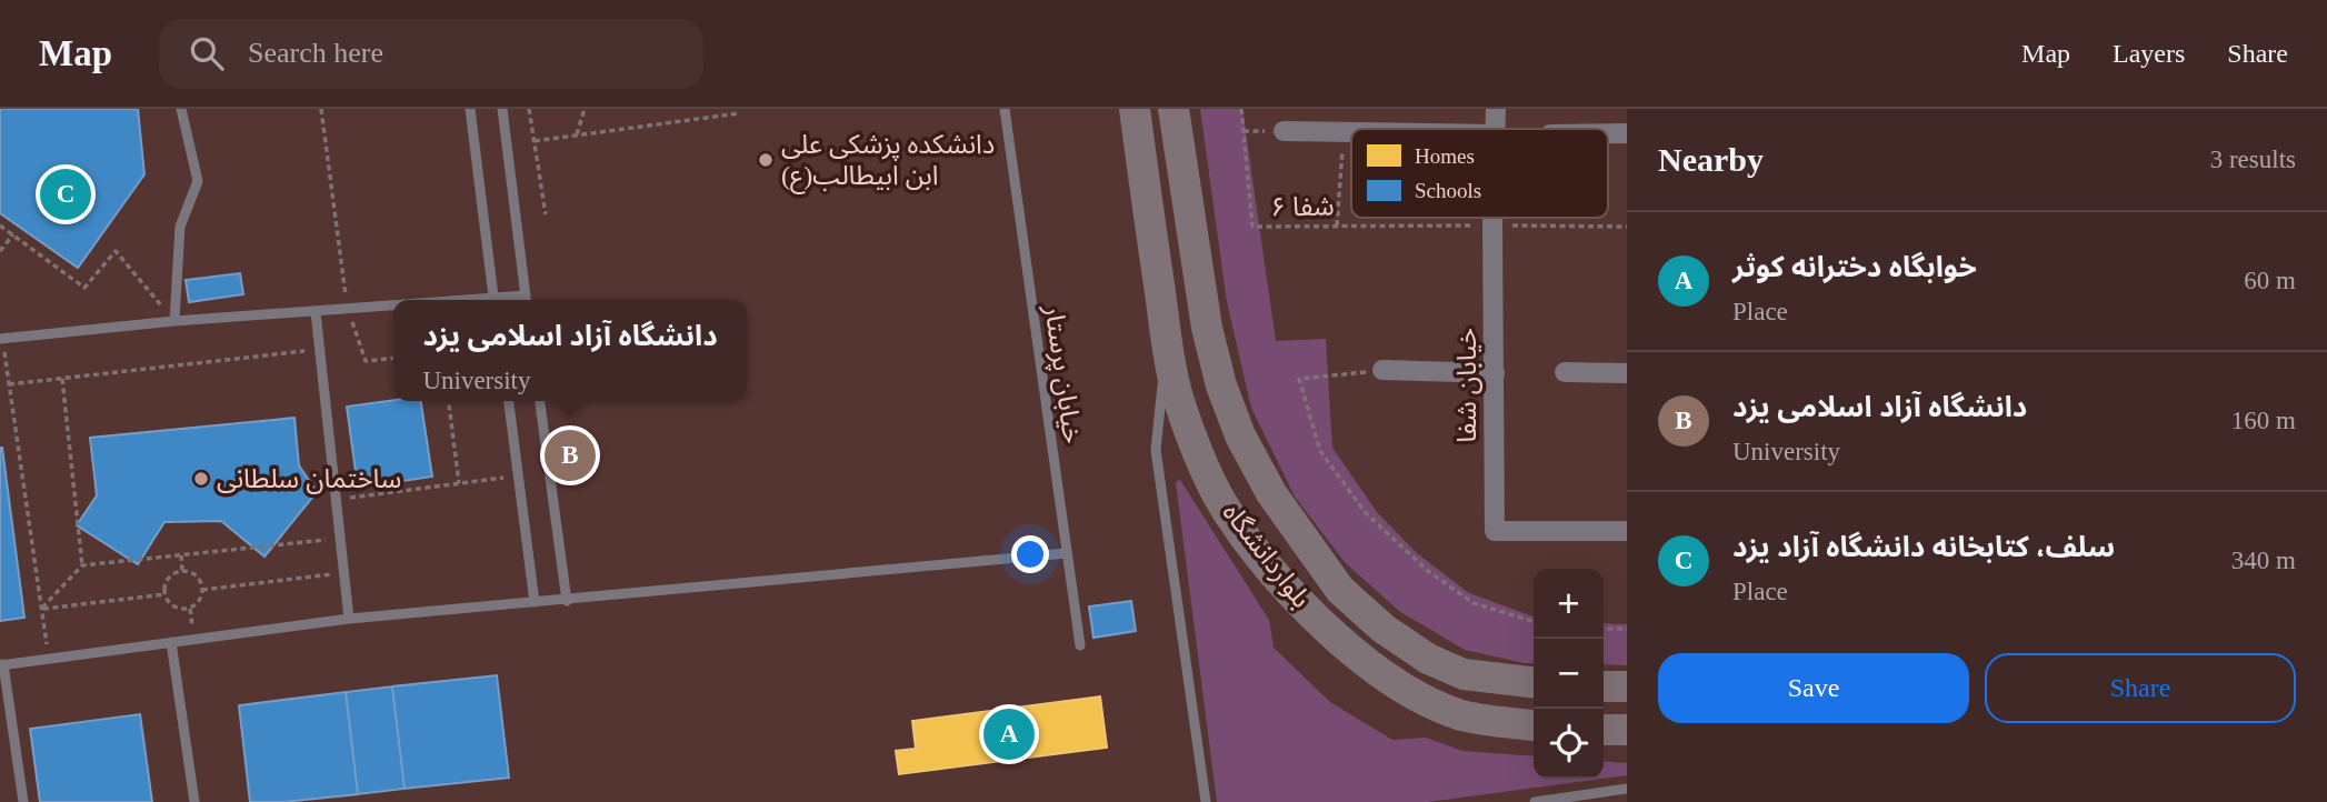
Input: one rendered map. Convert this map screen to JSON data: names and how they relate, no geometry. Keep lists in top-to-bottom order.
{
  "streets": {
    "main road": ["بلواردانشگاه"],
    "street": ["خیابان شفا"],
    "lane": ["خیابان پرستار"],
    "path": ["شفا ۶"]
  },
  "crossings": [
    ["شفا ۶", "خیابان شفا"]
  ],
  "places": ["دانشکده پزشکی علی ابن ابیطالب(ع)", "ساختمان سلطانی"],
  "legend": ["Homes", "Schools"],
  "page": {
    "header": "Map",
    "search": "Search here",
    "nav": ["Map", "Layers", "Share"],
    "heading": ["Nearby", "3 results"],
    "pins": ["C", "B", "A"],
    "list": [
      {
        "mark": "A",
        "name": "خوابگاه دخترانه کوثر",
        "note": "Place",
        "value": "60 m"
      },
      {
        "mark": "B",
        "name": "دانشگاه آزاد اسلامی یزد",
        "note": "University",
        "value": "160 m"
      },
      {
        "mark": "C",
        "name": "سلف، کتابخانه دانشگاه آزاد یزد",
        "note": "Place",
        "value": "340 m"
      }
    ],
    "popup": ["دانشگاه آزاد اسلامی یزد", "University"],
    "map_buttons": ["+", "−"],
    "buttons": ["Save", "Share"]
  }
}
